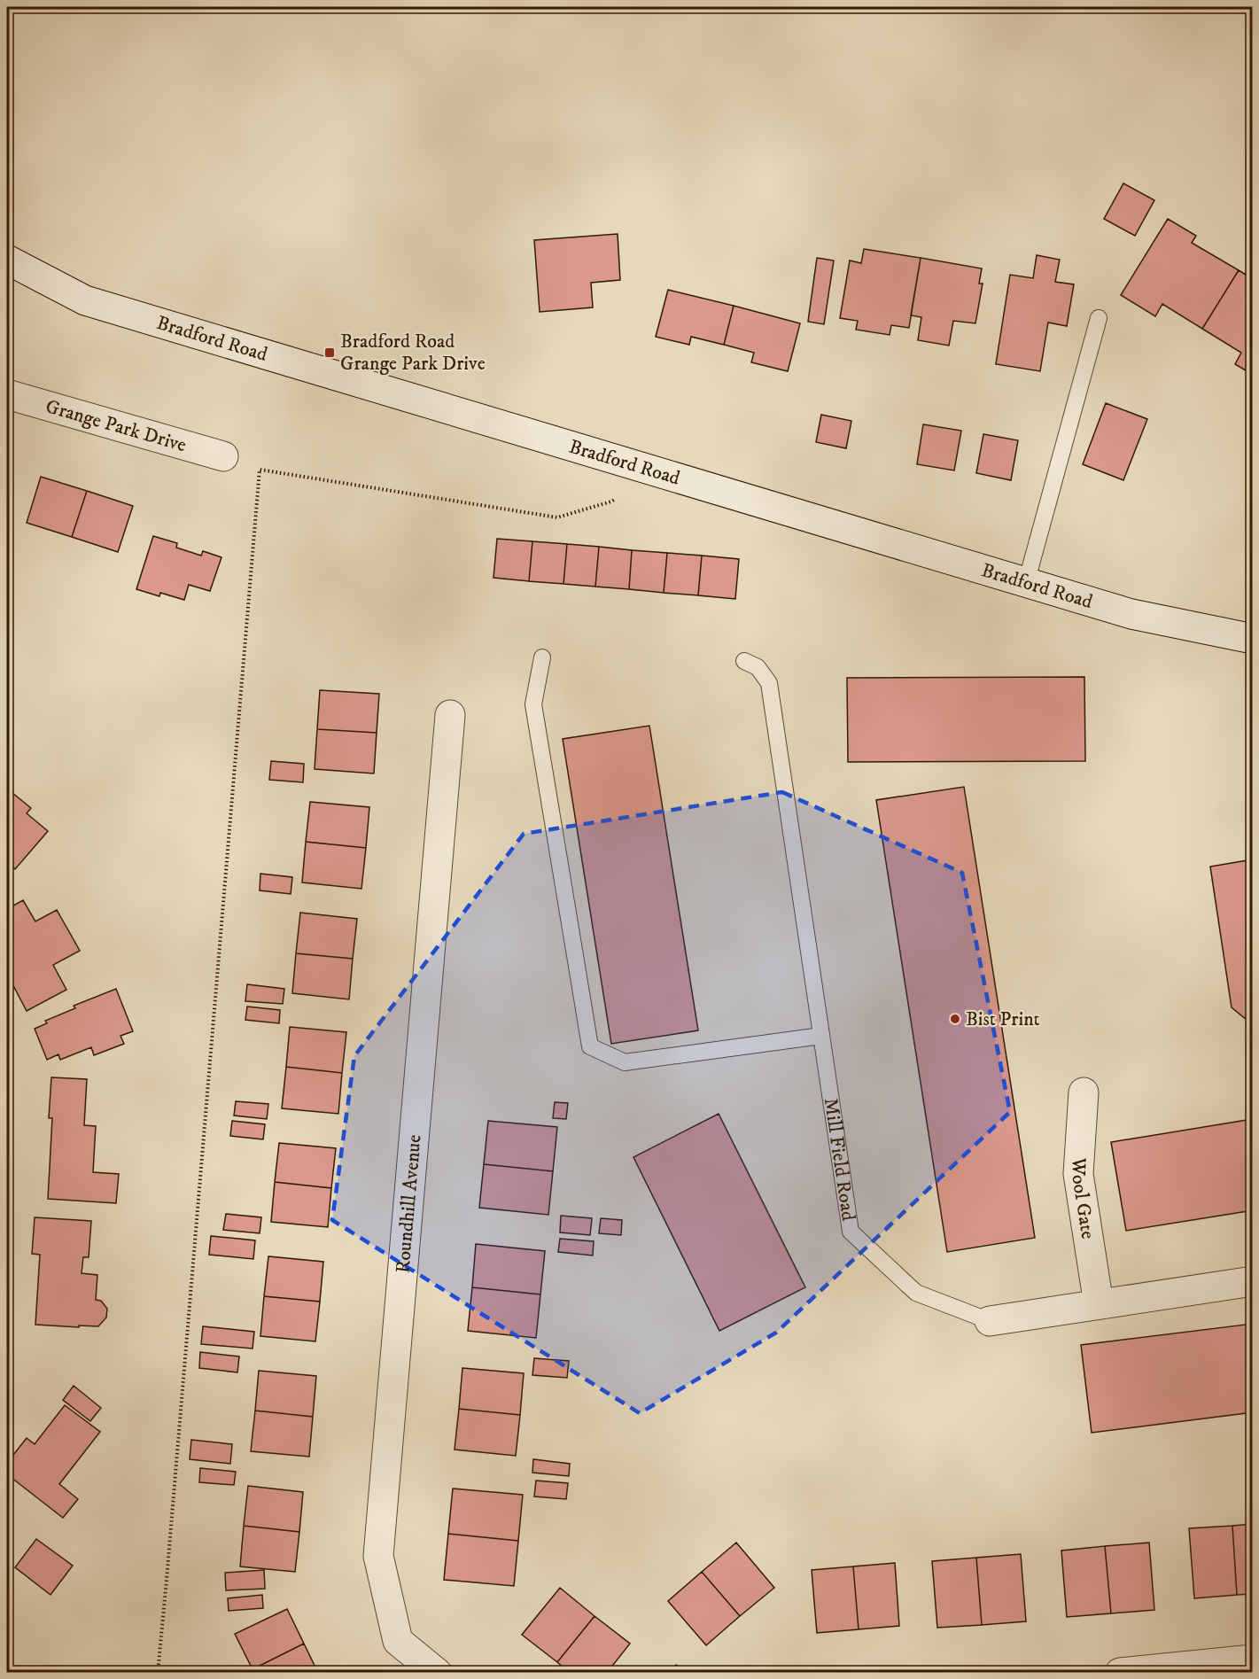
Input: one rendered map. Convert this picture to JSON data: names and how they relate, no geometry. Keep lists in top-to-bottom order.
{
  "streets": {
    "street": [
      "Bradford Road",
      "Grange Park Drive",
      "Mill Field Road",
      "Wool Gate",
      "Roundhill Avenue"
    ]
  },
  "crossings": [
    ["Mill Field Road", "Wool Gate"]
  ],
  "places": {
    "transit": ["Bradford Road Grange Park Drive"],
    "other": ["Bist Print"]
  }
}
